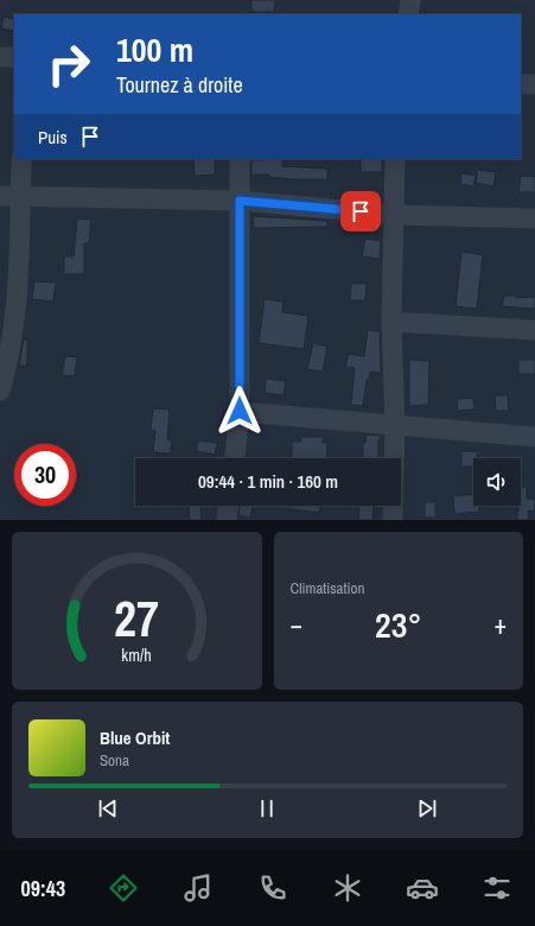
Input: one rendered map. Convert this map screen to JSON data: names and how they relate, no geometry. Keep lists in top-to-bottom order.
{
  "page": {
    "turn": ["100 m", "Tournez à droite"],
    "then": "Puis",
    "limit": "30",
    "trip": "09:44 · 1 min · 160 m",
    "tile": "Climatisation",
    "heat": ["−", "23°", "+"],
    "song": ["Blue Orbit", "Sona"],
    "tabs": "09:43",
    "gauge": ["27", "km/h"]
  }
}
